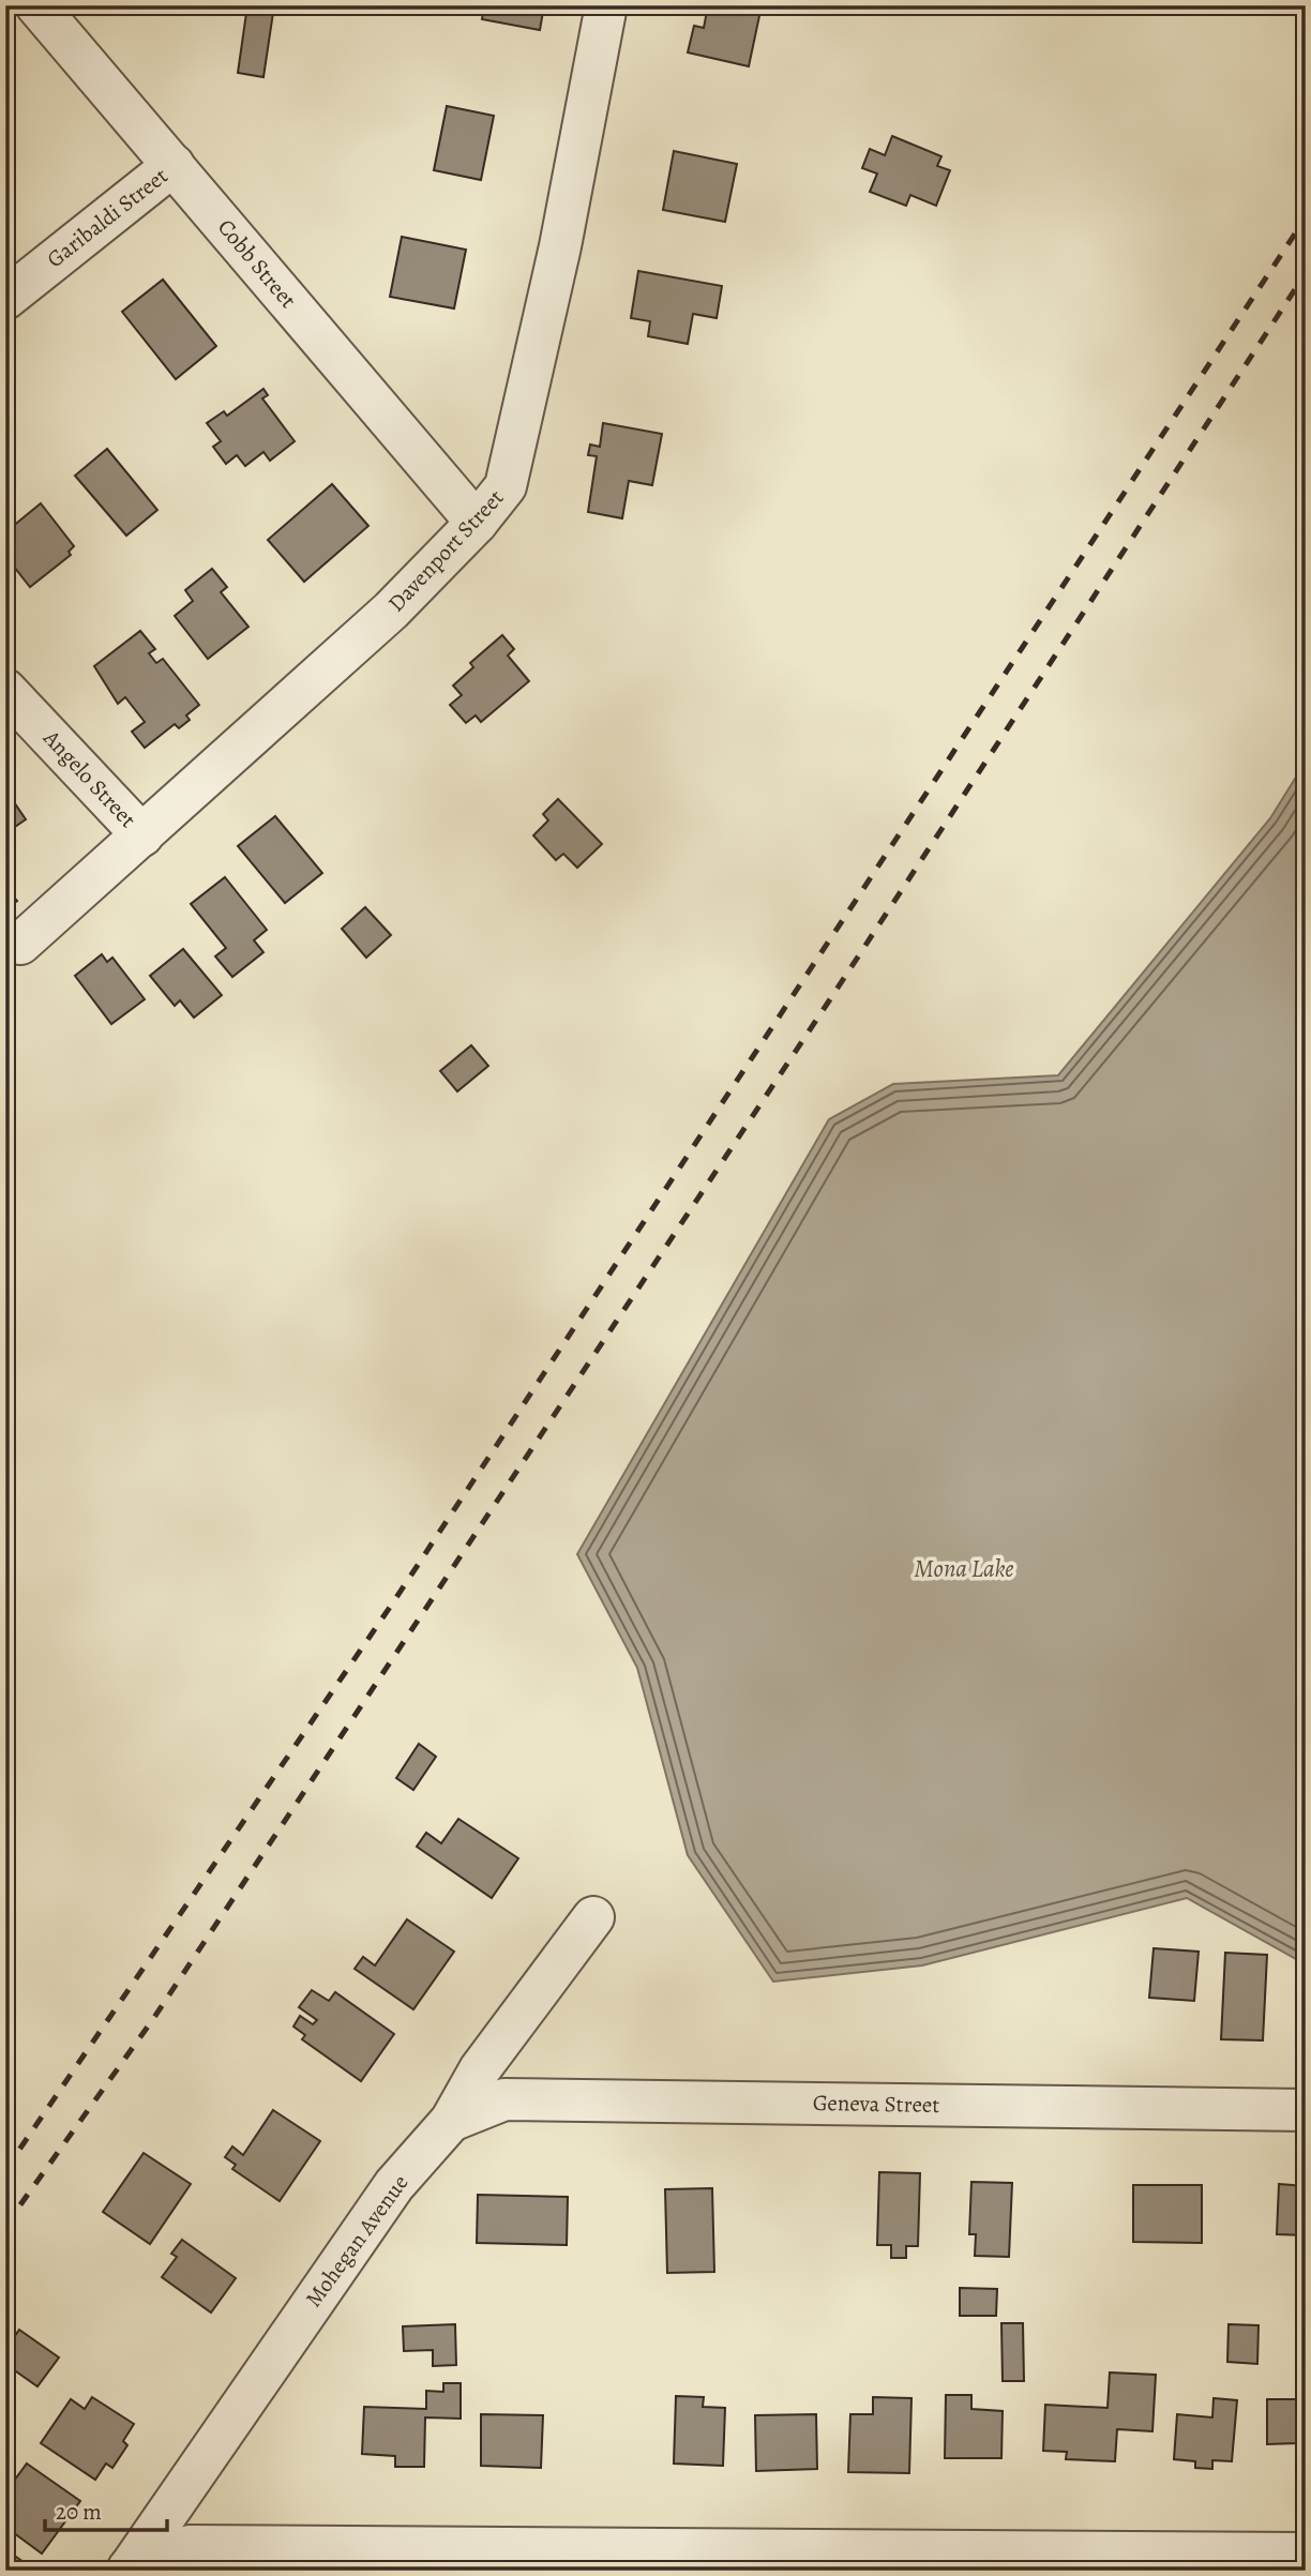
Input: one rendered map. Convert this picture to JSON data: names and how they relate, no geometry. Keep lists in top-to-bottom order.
{
  "streets": {
    "street": [
      "Garibaldi Street",
      "Cobb Street",
      "Davenport Street",
      "Angelo Street",
      "Geneva Street",
      "Mohegan Avenue"
    ]
  },
  "crossings": [
    ["Garibaldi Street", "Cobb Street"],
    ["Cobb Street", "Davenport Street"],
    ["Davenport Street", "Angelo Street"],
    ["Geneva Street", "Mohegan Avenue"]
  ],
  "water": ["Mona Lake"],
  "scale_bar": "20 m"
}
